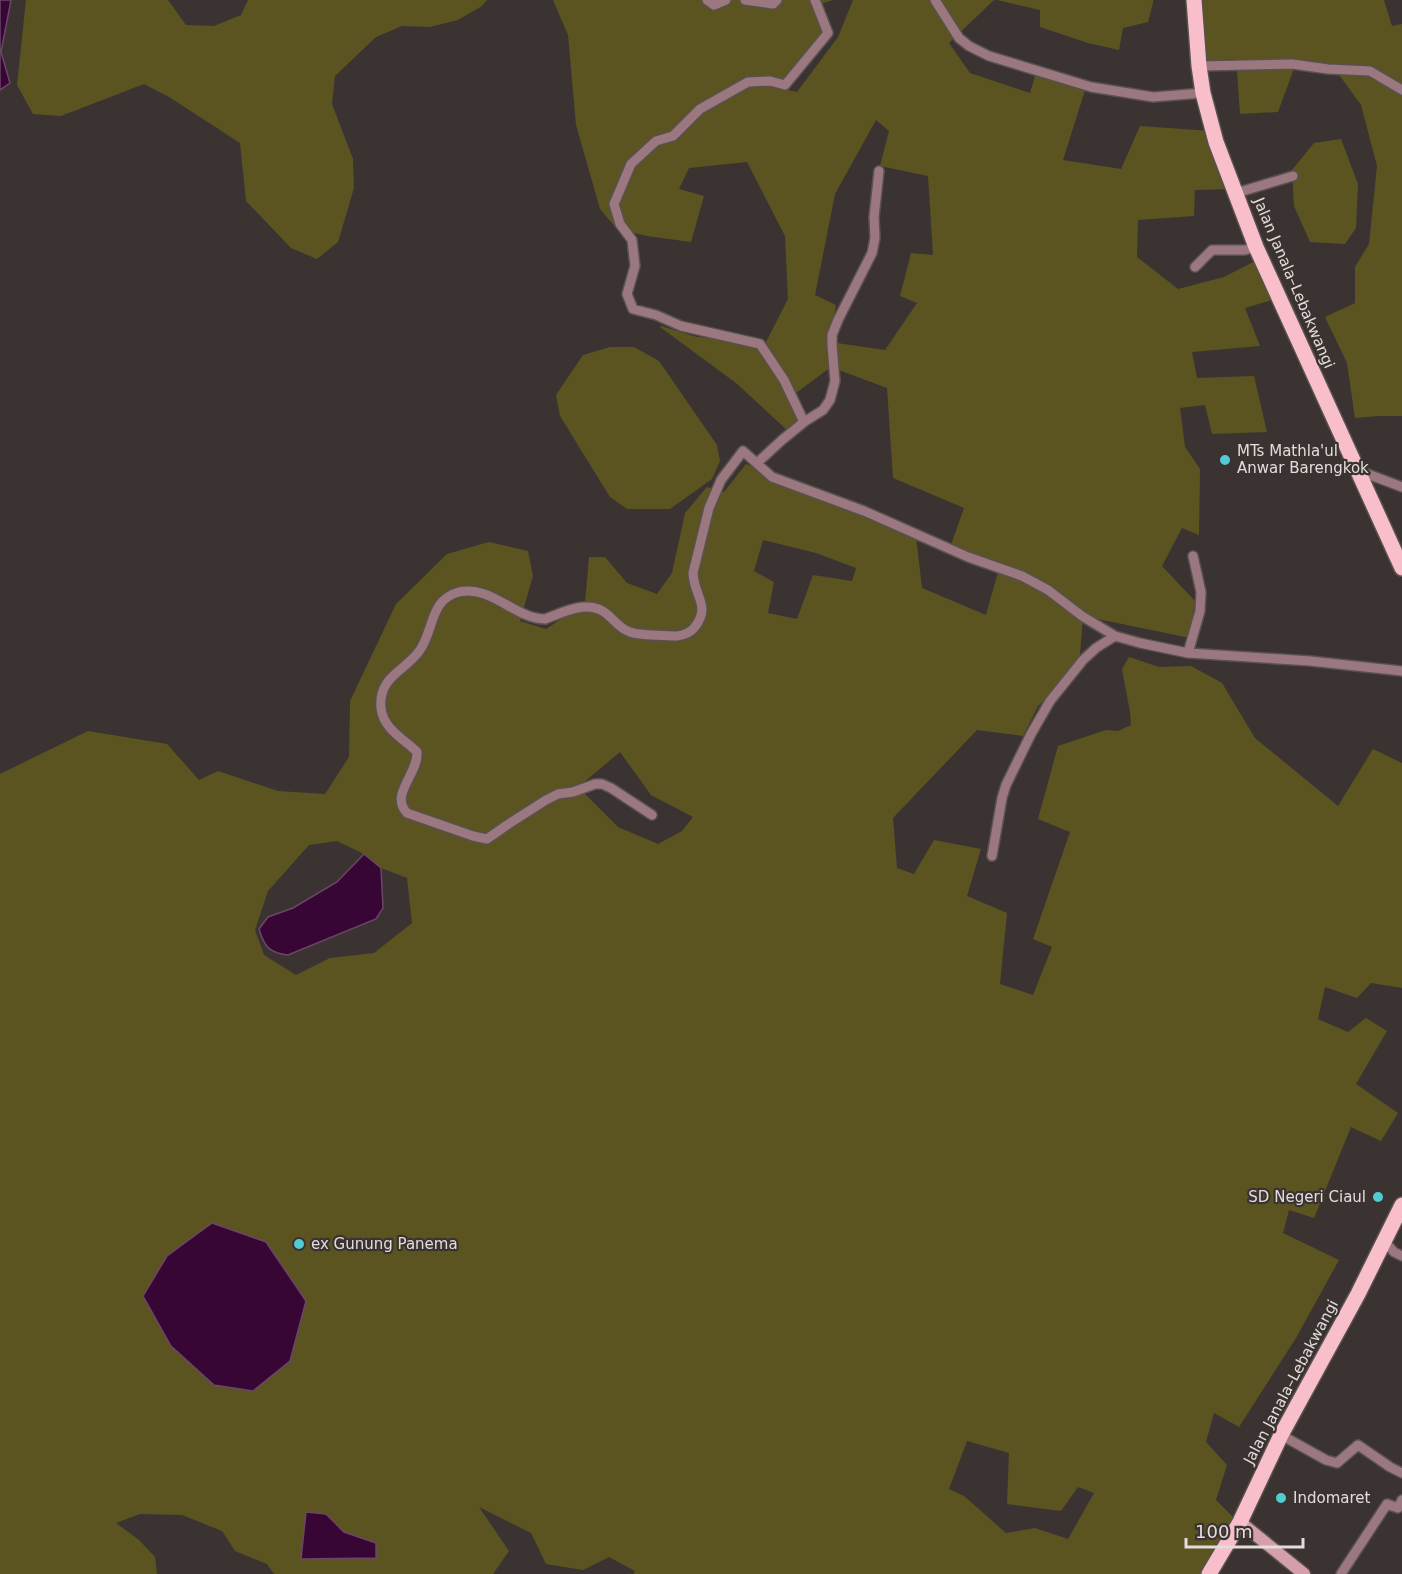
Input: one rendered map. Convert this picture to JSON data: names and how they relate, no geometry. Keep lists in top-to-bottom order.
{
  "streets": {
    "main road": ["Jalan Janala–Lebakwangi"]
  },
  "places": [
    "MTs Mathla'ul Anwar Barengkok",
    "SD Negeri Ciaul",
    "ex Gunung Panema",
    "Indomaret"
  ],
  "scale_bar": "100 m"
}
